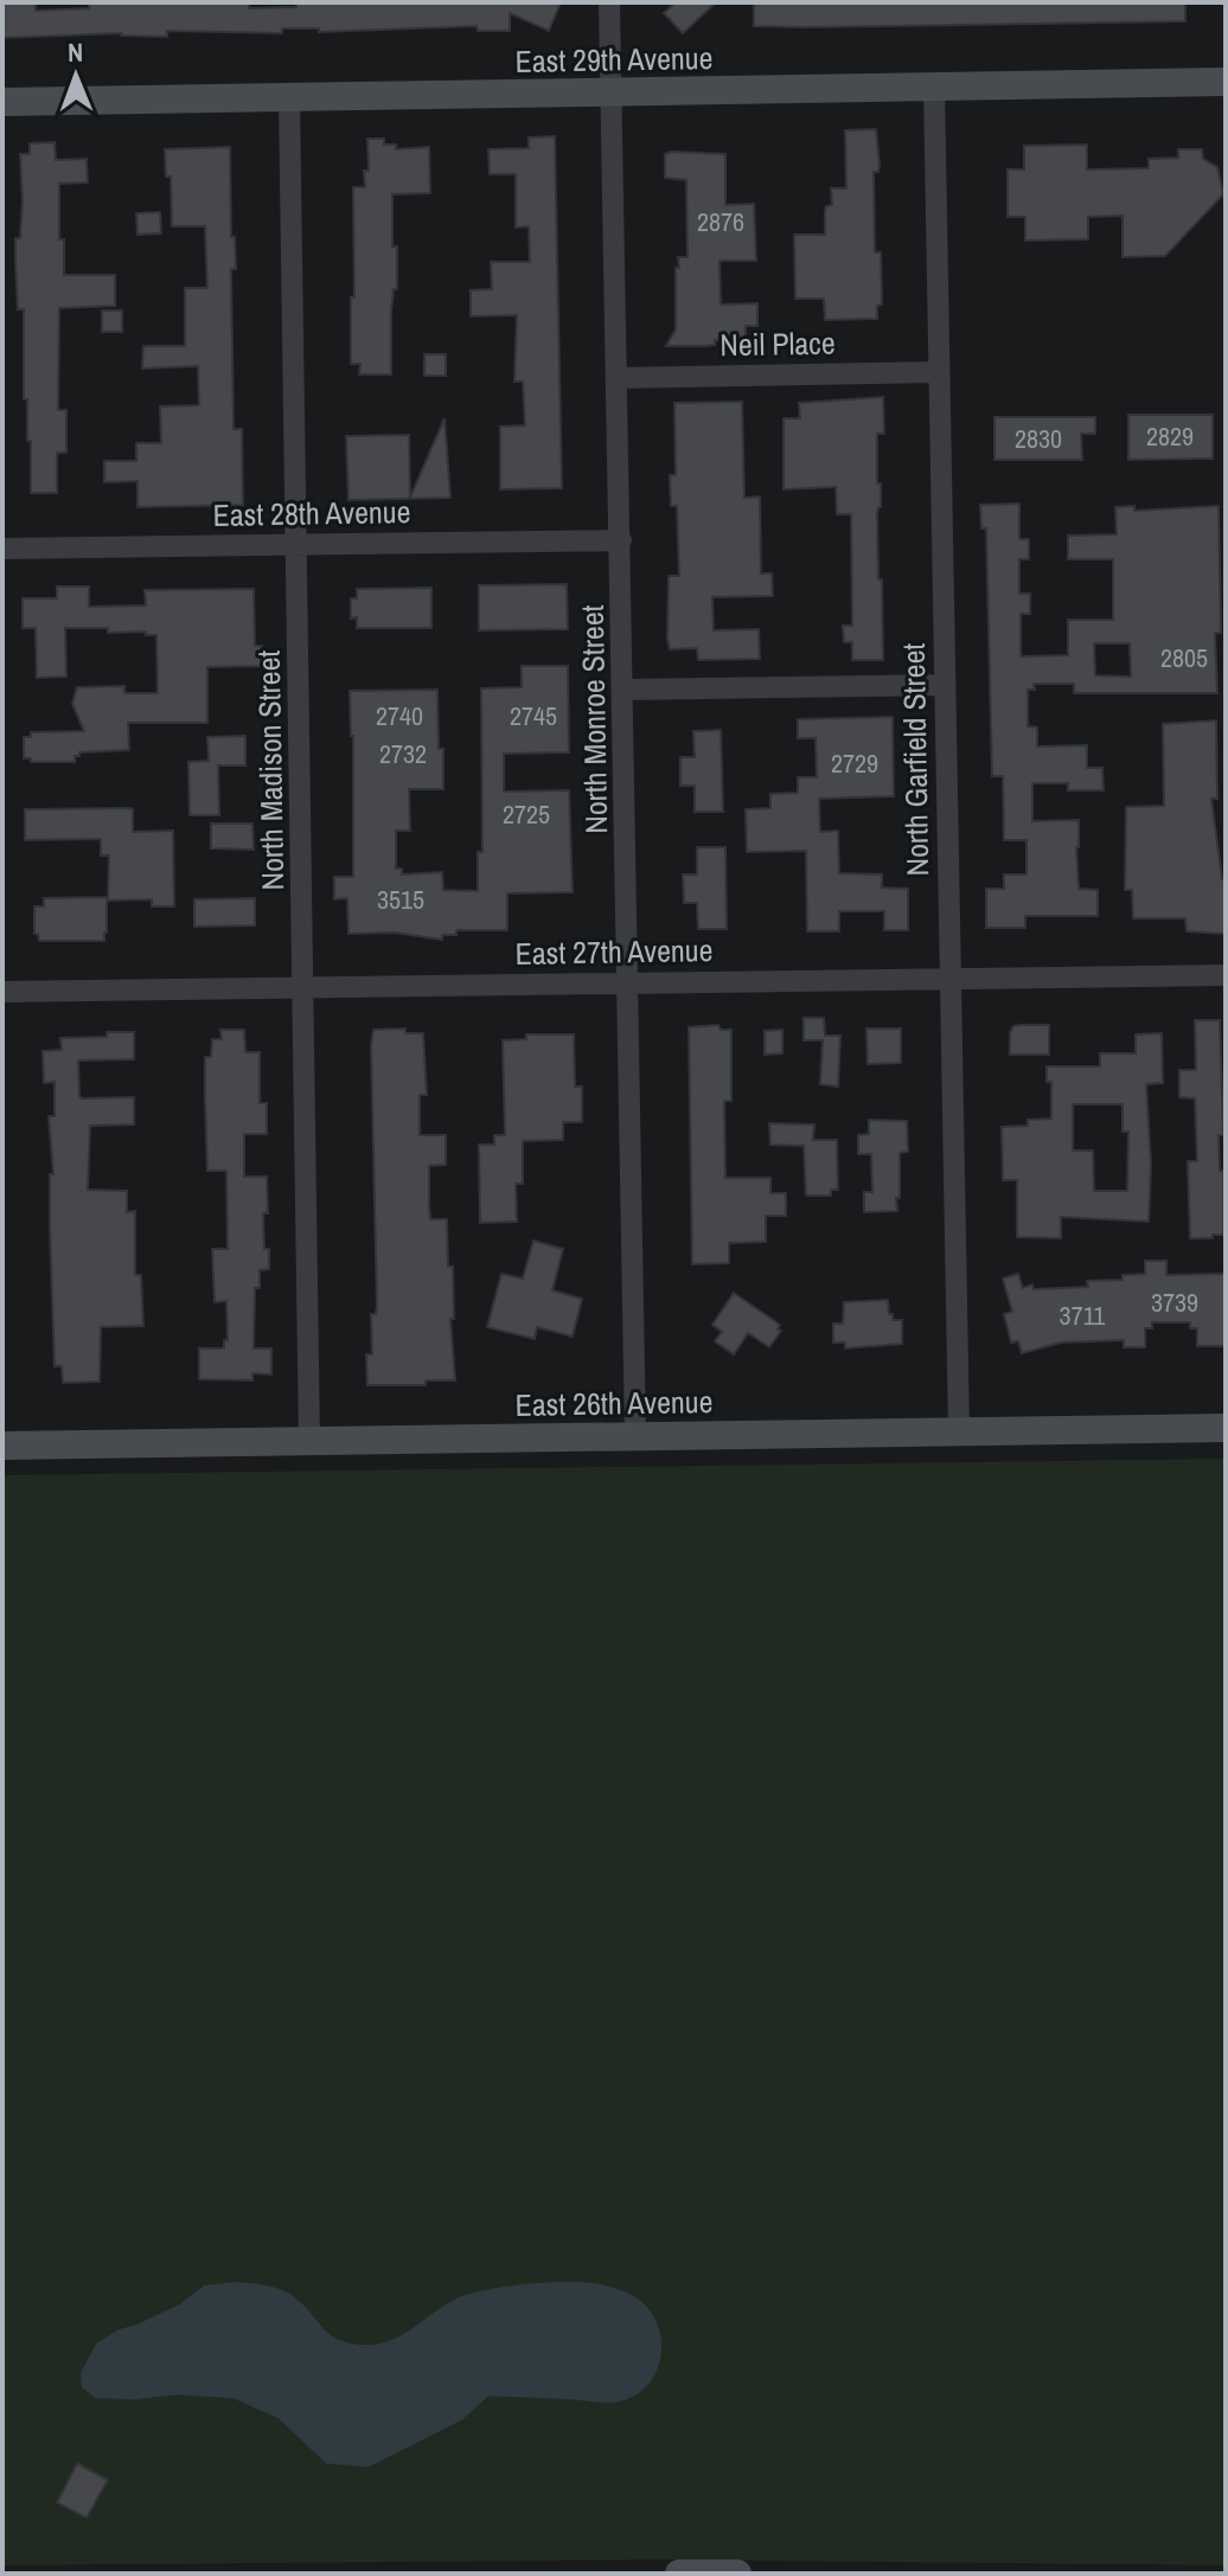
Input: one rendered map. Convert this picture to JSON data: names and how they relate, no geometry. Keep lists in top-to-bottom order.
{
  "streets": {
    "street": [
      "East 29th Avenue",
      "Neil Place",
      "East 28th Avenue",
      "North Monroe Street",
      "North Garfield Street",
      "North Madison Street",
      "East 27th Avenue",
      "East 26th Avenue"
    ]
  },
  "crossings": [
    ["East 29th Avenue", "North Monroe Street"],
    ["East 29th Avenue", "North Garfield Street"],
    ["East 29th Avenue", "North Madison Street"],
    ["Neil Place", "North Monroe Street"],
    ["Neil Place", "North Garfield Street"],
    ["East 28th Avenue", "North Monroe Street"],
    ["East 28th Avenue", "North Madison Street"],
    ["North Monroe Street", "East 27th Avenue"],
    ["North Monroe Street", "East 26th Avenue"],
    ["North Garfield Street", "East 27th Avenue"],
    ["North Garfield Street", "East 26th Avenue"],
    ["North Madison Street", "East 27th Avenue"],
    ["North Madison Street", "East 26th Avenue"]
  ],
  "house_numbers": [
    "2876",
    "2829",
    "2830",
    "2805",
    "2740",
    "2745",
    "2732",
    "2729",
    "2725",
    "3515",
    "3739",
    "3711"
  ],
  "north": "top"
}
